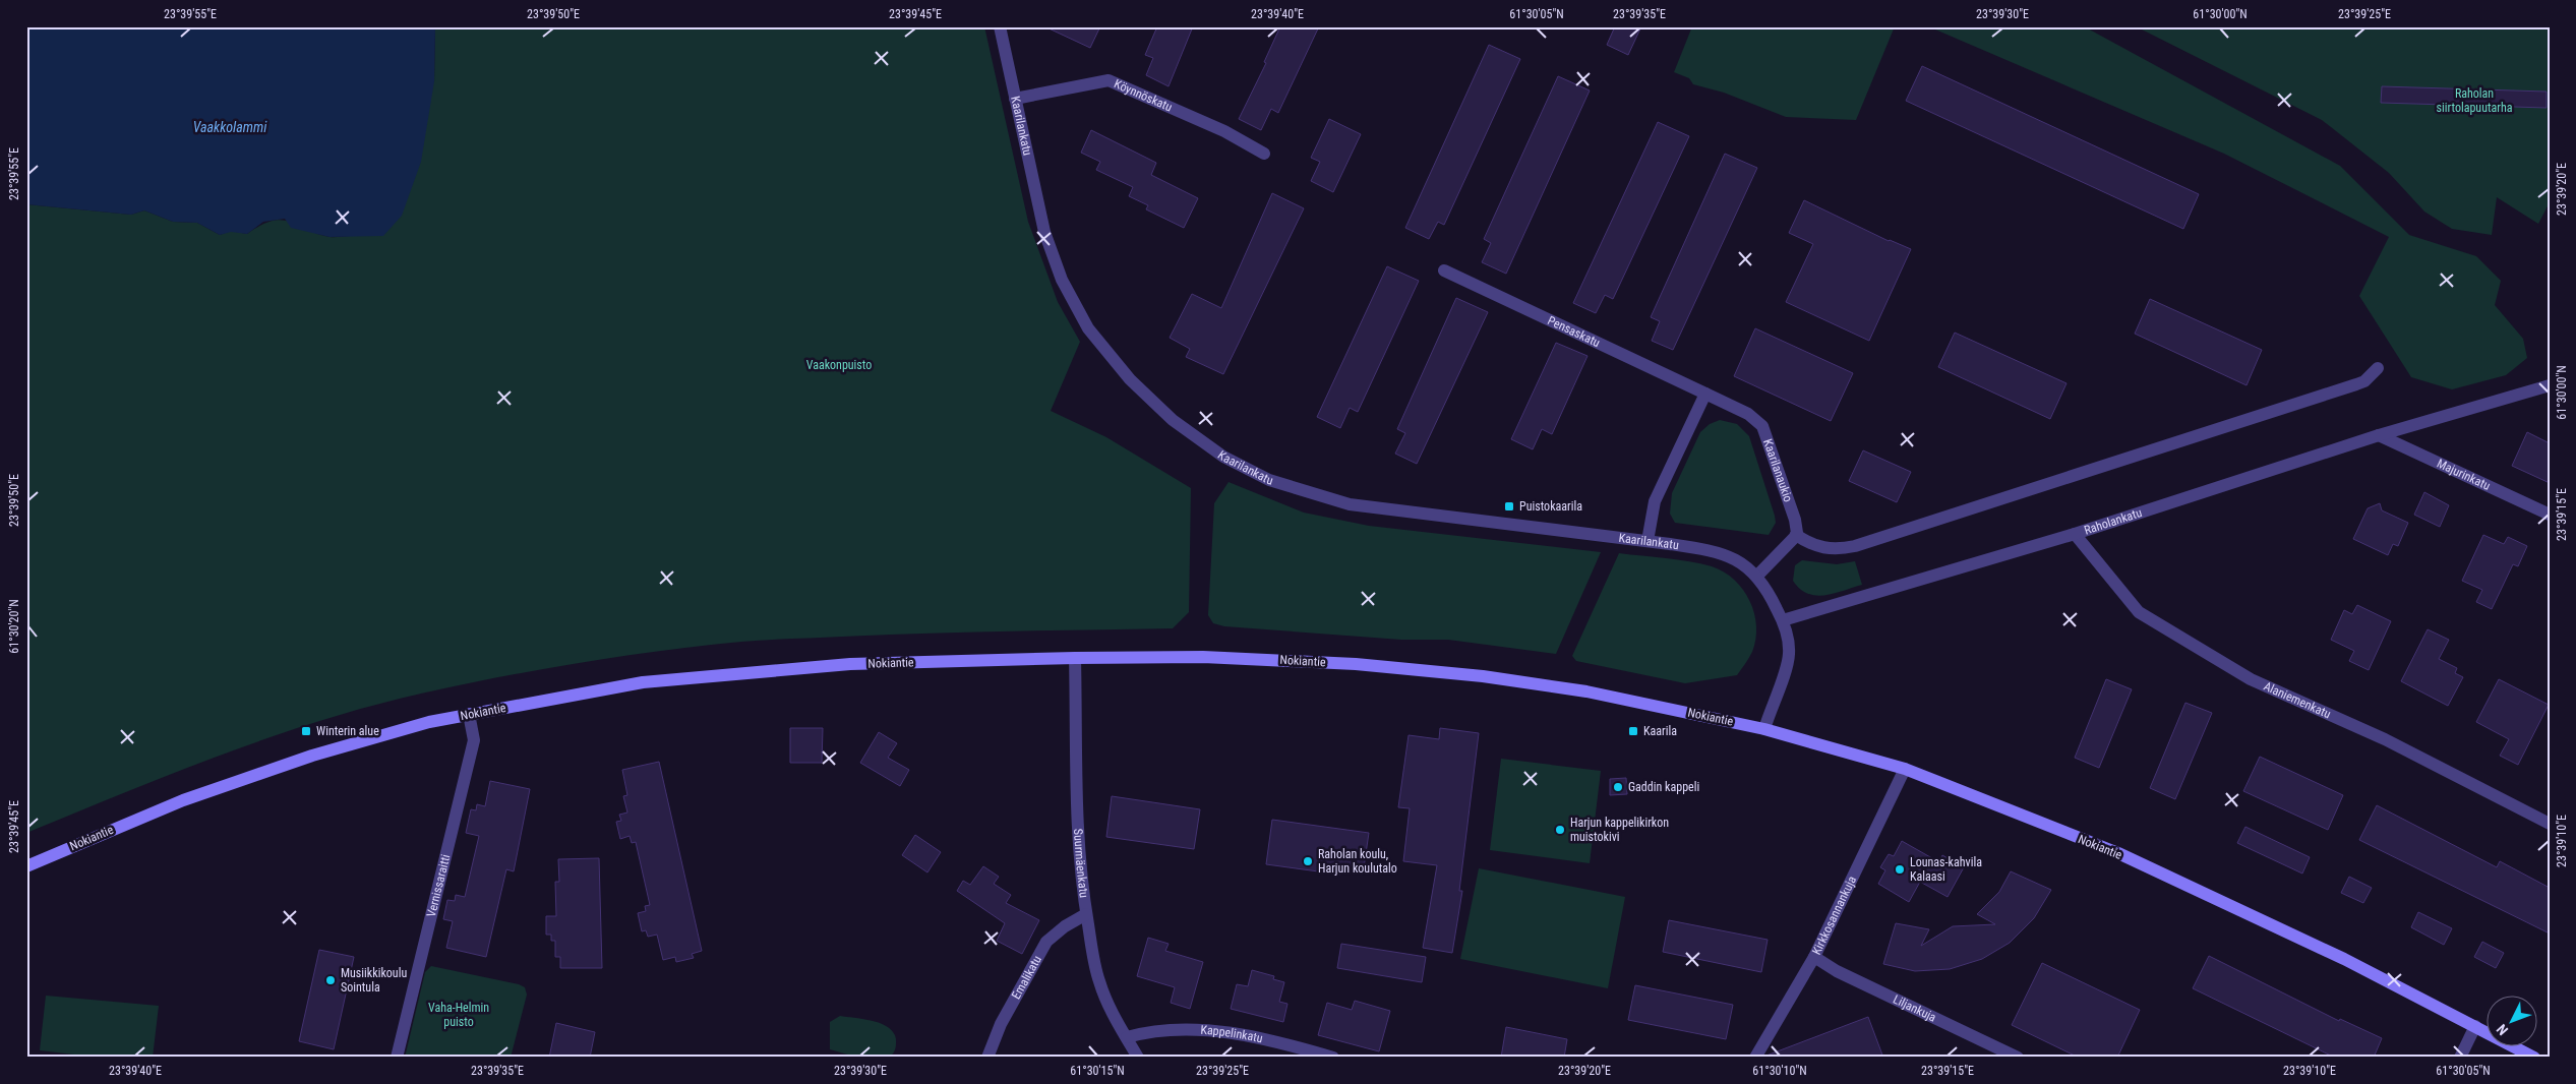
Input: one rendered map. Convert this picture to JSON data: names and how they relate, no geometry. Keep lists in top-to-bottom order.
{
  "streets": {
    "main road": ["Nokiantie"],
    "street": [
      "Köynnöskatu",
      "Kaarilankatu",
      "Pensaskatu",
      "Kaarilanaukio",
      "Majurinkatu",
      "Raholankatu",
      "Alaniemenkatu",
      "Suurmäenkatu",
      "Vernissaraitti",
      "Kirkkosannankuja",
      "Emalikatu",
      "Liljankuja",
      "Kappelinkatu"
    ]
  },
  "crossings": [
    ["Köynnöskatu", "Kaarilankatu"],
    ["Pensaskatu", "Kaarilanaukio"],
    ["Majurinkatu", "Raholankatu"],
    ["Raholankatu", "Alaniemenkatu"],
    ["Nokiantie", "Suurmäenkatu"],
    ["Nokiantie", "Vernissaraitti"],
    ["Nokiantie", "Kirkkosannankuja"],
    ["Suurmäenkatu", "Emalikatu"],
    ["Suurmäenkatu", "Kappelinkatu"],
    ["Kirkkosannankuja", "Liljankuja"]
  ],
  "water": ["Vaakkolammi"],
  "parks": ["Raholan siirtolapuutarha", "Vaakonpuisto", "Vaha-Helmin puisto"],
  "places": {
    "transit": ["Puistokaarila", "Winterin alue", "Kaarila"],
    "other": [
      "Gaddin kappeli",
      "Harjun kappelikirkon muistokivi",
      "Raholan koulu, Harjun koulutalo",
      "Lounas-kahvila Kalaasi",
      "Musiikkikoulu Sointula"
    ]
  },
  "north": "bottom left",
  "coordinates": [
    "23°39'55\"E",
    "23°39'50\"E",
    "23°39'45\"E",
    "23°39'40\"E",
    "61°30'05\"N",
    "23°39'35\"E",
    "23°39'30\"E",
    "61°30'00\"N",
    "23°39'25\"E",
    "23°39'20\"E",
    "23°39'15\"E",
    "61°30'20\"N",
    "23°39'10\"E",
    "61°30'15\"N",
    "61°30'10\"N"
  ]
}
